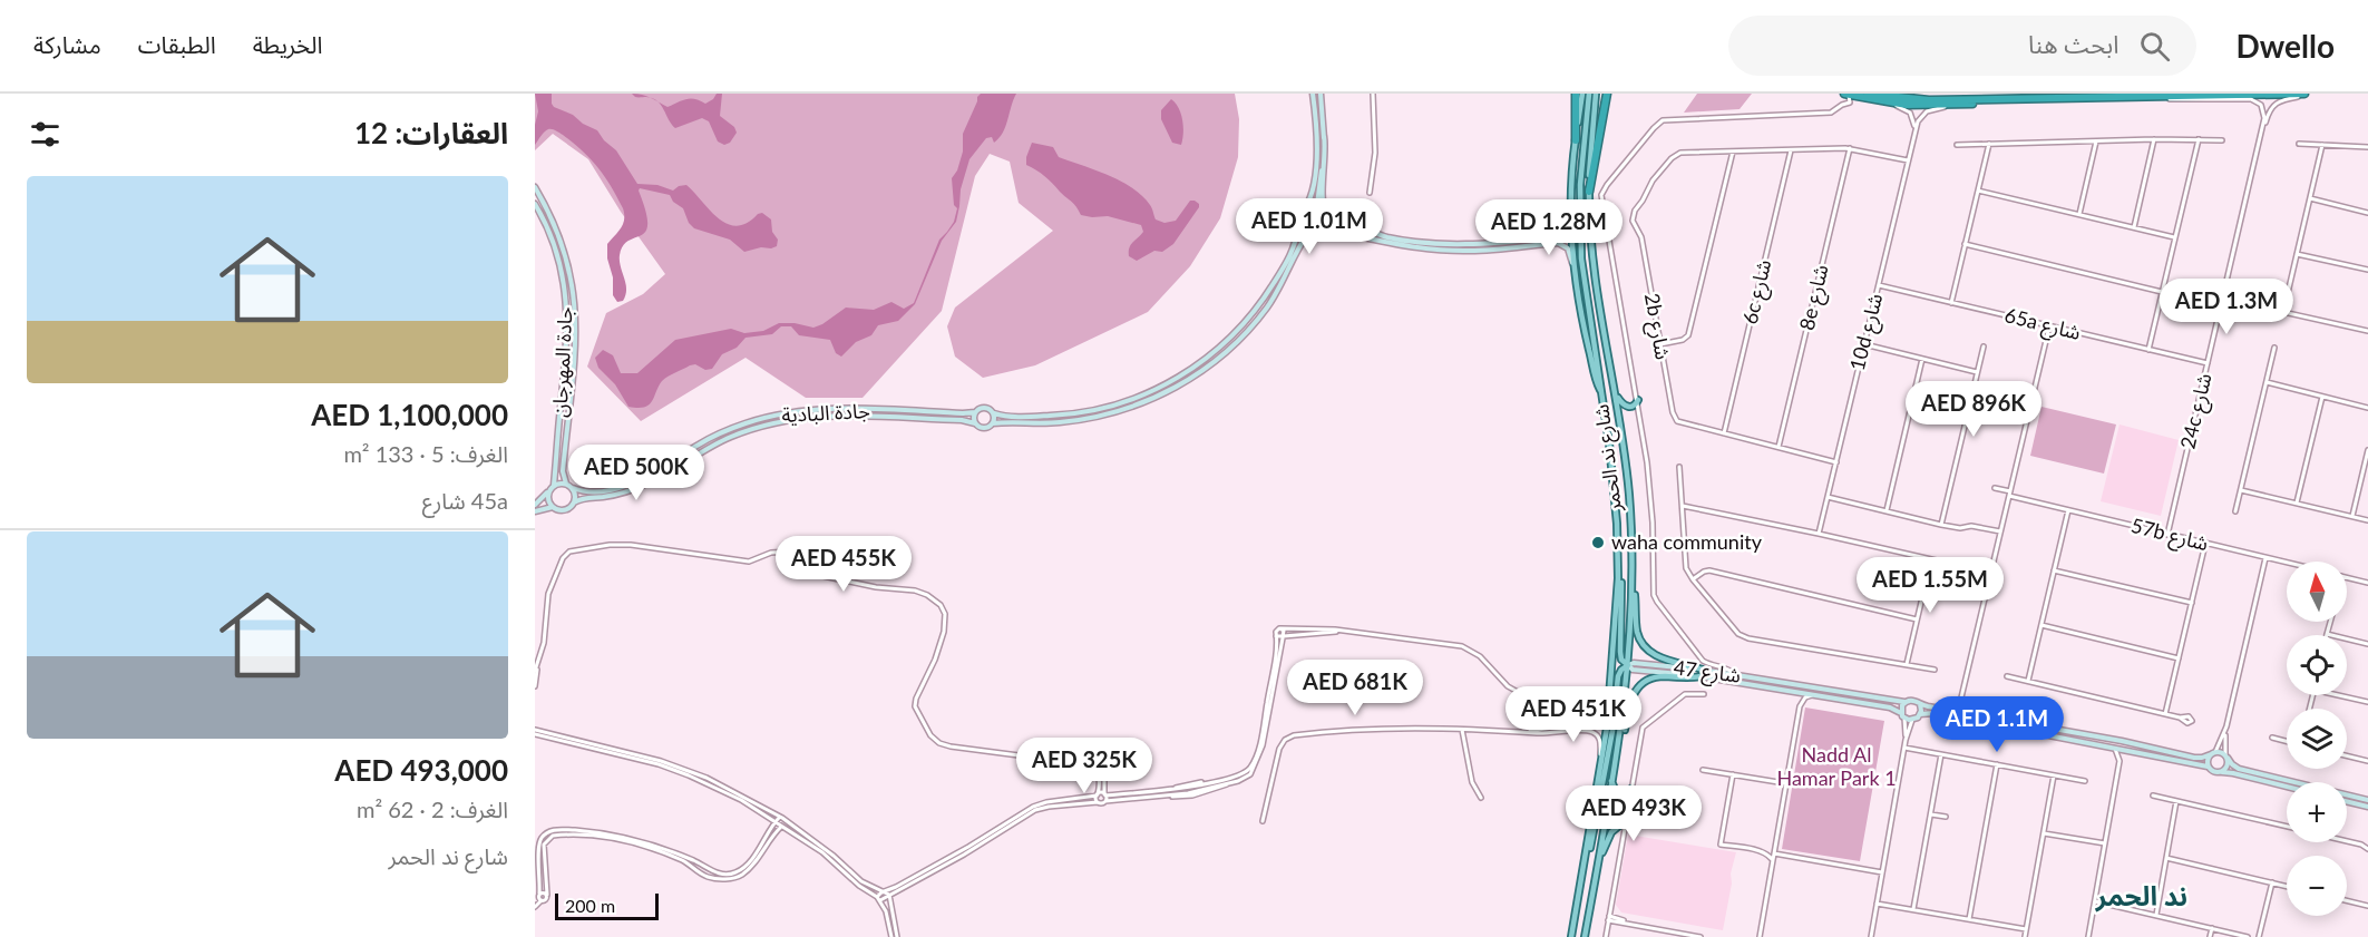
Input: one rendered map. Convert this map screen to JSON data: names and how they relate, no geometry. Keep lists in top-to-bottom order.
{
  "streets": {
    "main road": ["شارع ند الحمر"],
    "street": [
      "6c شارع",
      "8e شارع",
      "65a شارع",
      "2b شارع",
      "10d شارع",
      "جادة المهرجان",
      "24c شارع",
      "جادة البادية",
      "57b شارع",
      "شارع 47"
    ]
  },
  "crossings": [
    ["6c شارع", "2b شارع"],
    ["65a شارع", "10d شارع"],
    ["65a شارع", "24c شارع"],
    ["جادة المهرجان", "جادة البادية"],
    ["24c شارع", "57b شارع"],
    ["شارع ند الحمر", "شارع 47"]
  ],
  "districts": ["ند الحمر"],
  "parks": ["Nadd Al Hamar Park 1"],
  "places": ["waha community"],
  "scale_bar": "200 m",
  "north": "top",
  "page": {
    "header": "Dwello",
    "search": "ابحث هنا",
    "nav": ["الخريطة", "الطبقات", "مشاركة"],
    "heading": "العقارات: 12",
    "list": [
      {
        "name": "AED 1,100,000",
        "note": "الغرف: 5 · 133 m² · 45a شارع"
      },
      {
        "name": "AED 493,000",
        "note": "الغرف: 2 · 62 m² · شارع ند الحمر"
      }
    ],
    "price": [
      "AED 1.01M",
      "AED 1.28M",
      "AED 1.3M",
      "AED 896K",
      "AED 500K",
      "AED 455K",
      "AED 1.55M",
      "AED 681K",
      "AED 451K",
      "AED 1.1M",
      "AED 325K",
      "AED 493K"
    ],
    "map_buttons": ["+", "−"],
    "scale": "200 m"
  }
}
